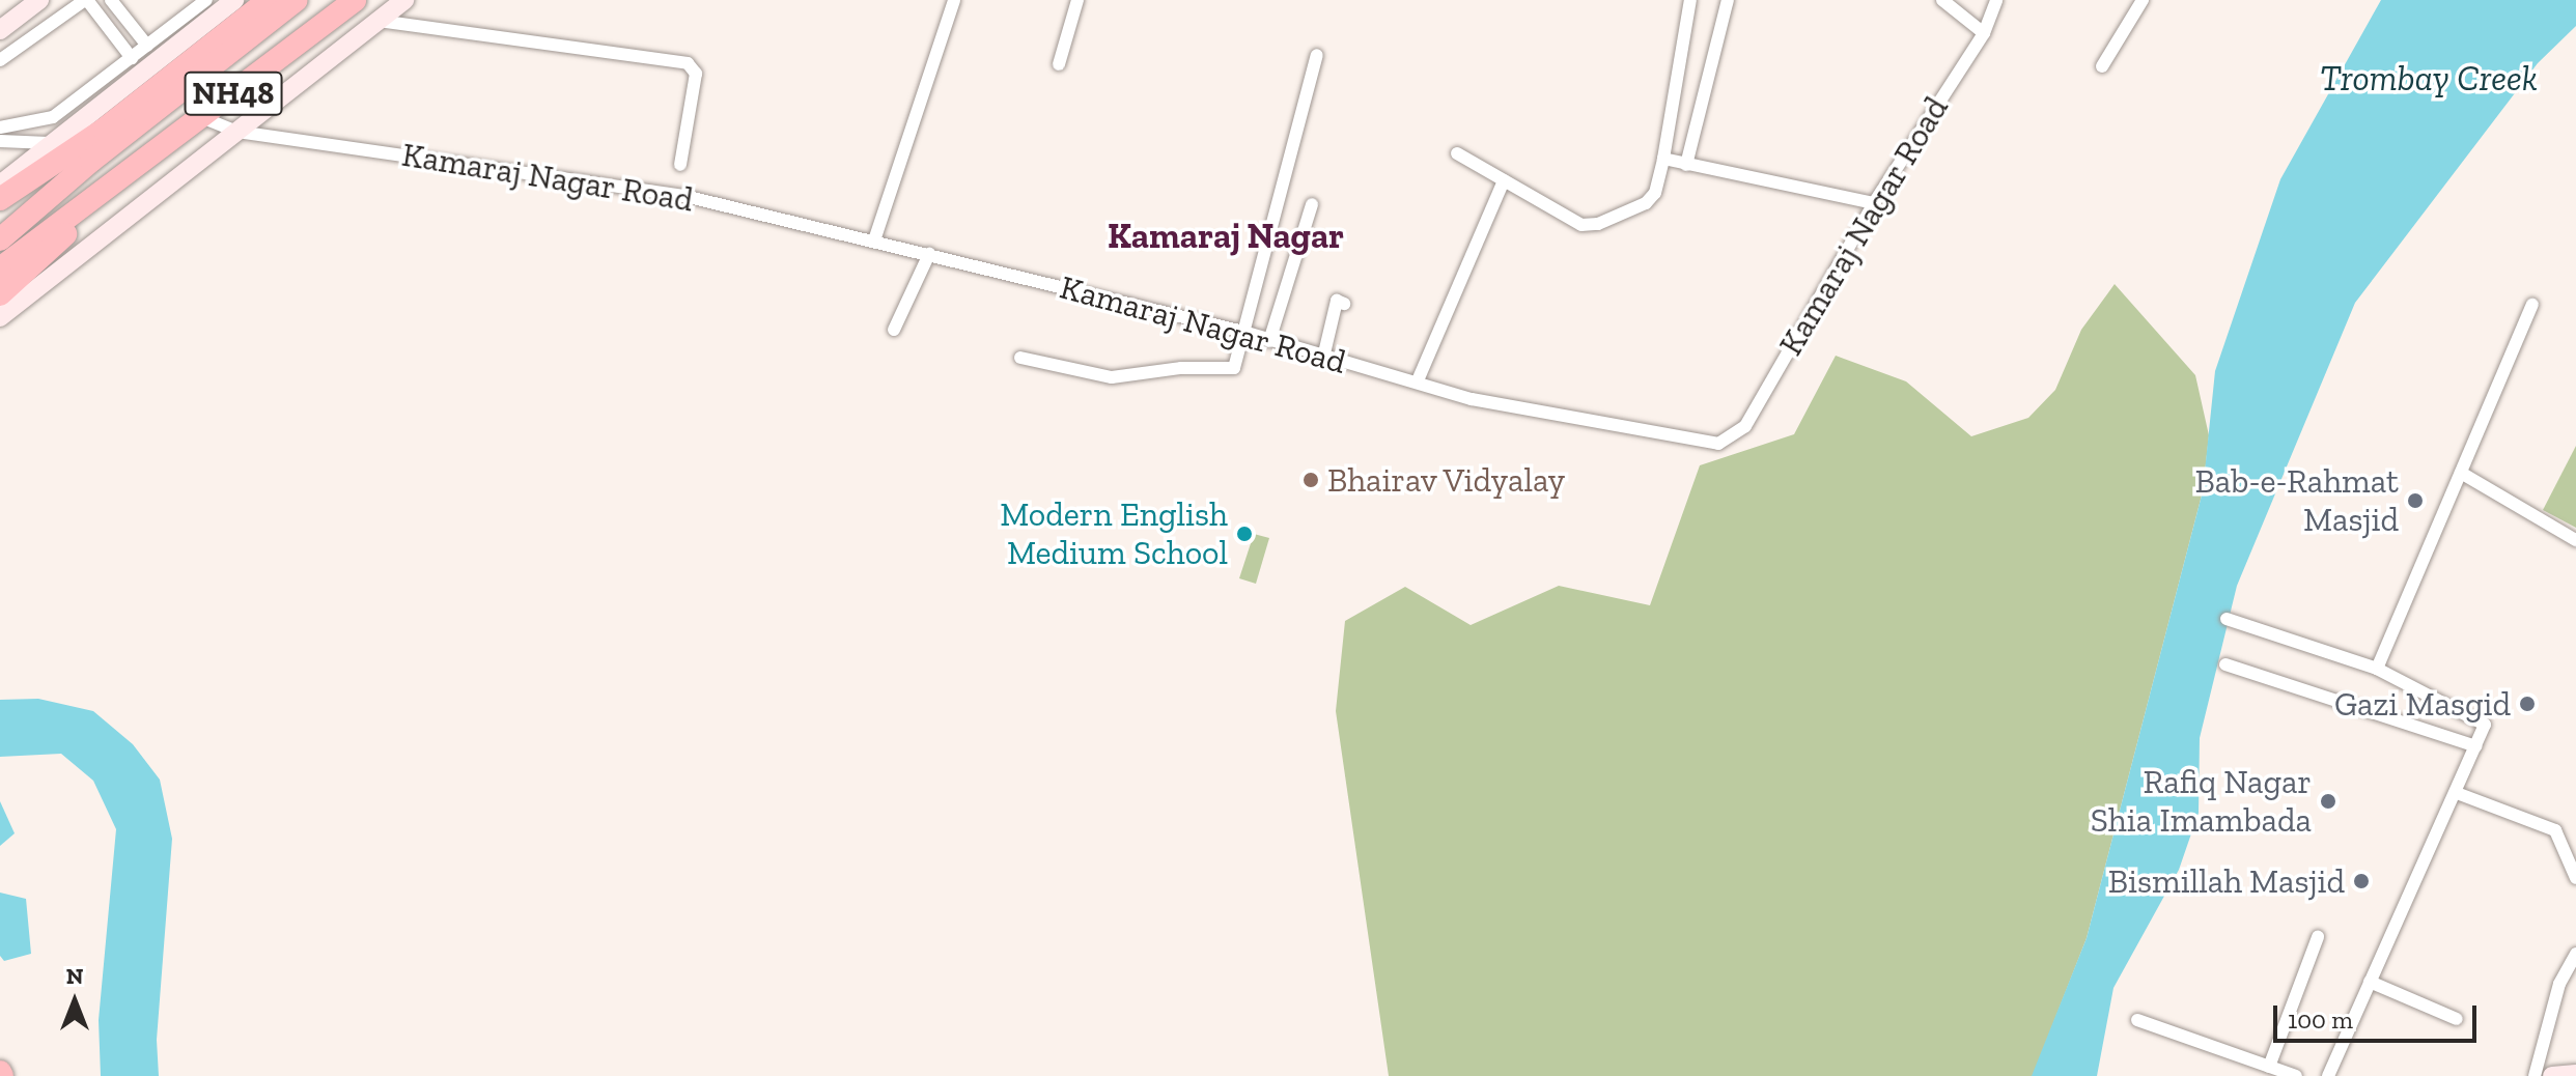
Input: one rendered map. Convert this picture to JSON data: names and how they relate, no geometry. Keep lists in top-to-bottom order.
{
  "streets": {
    "highway": ["NH48"],
    "street": ["Kamaraj Nagar Road"]
  },
  "crossings": [
    ["NH48", "Kamaraj Nagar Road"]
  ],
  "districts": ["Kamaraj Nagar"],
  "water": ["Trombay Creek"],
  "places": [
    "Bhairav Vidyalay",
    "Bab-e-Rahmat Masjid",
    "Modern English Medium School",
    "Gazi Masgid",
    "Rafiq Nagar Shia Imambada",
    "Bismillah Masjid"
  ],
  "scale_bar": "100 m",
  "north": "top"
}
